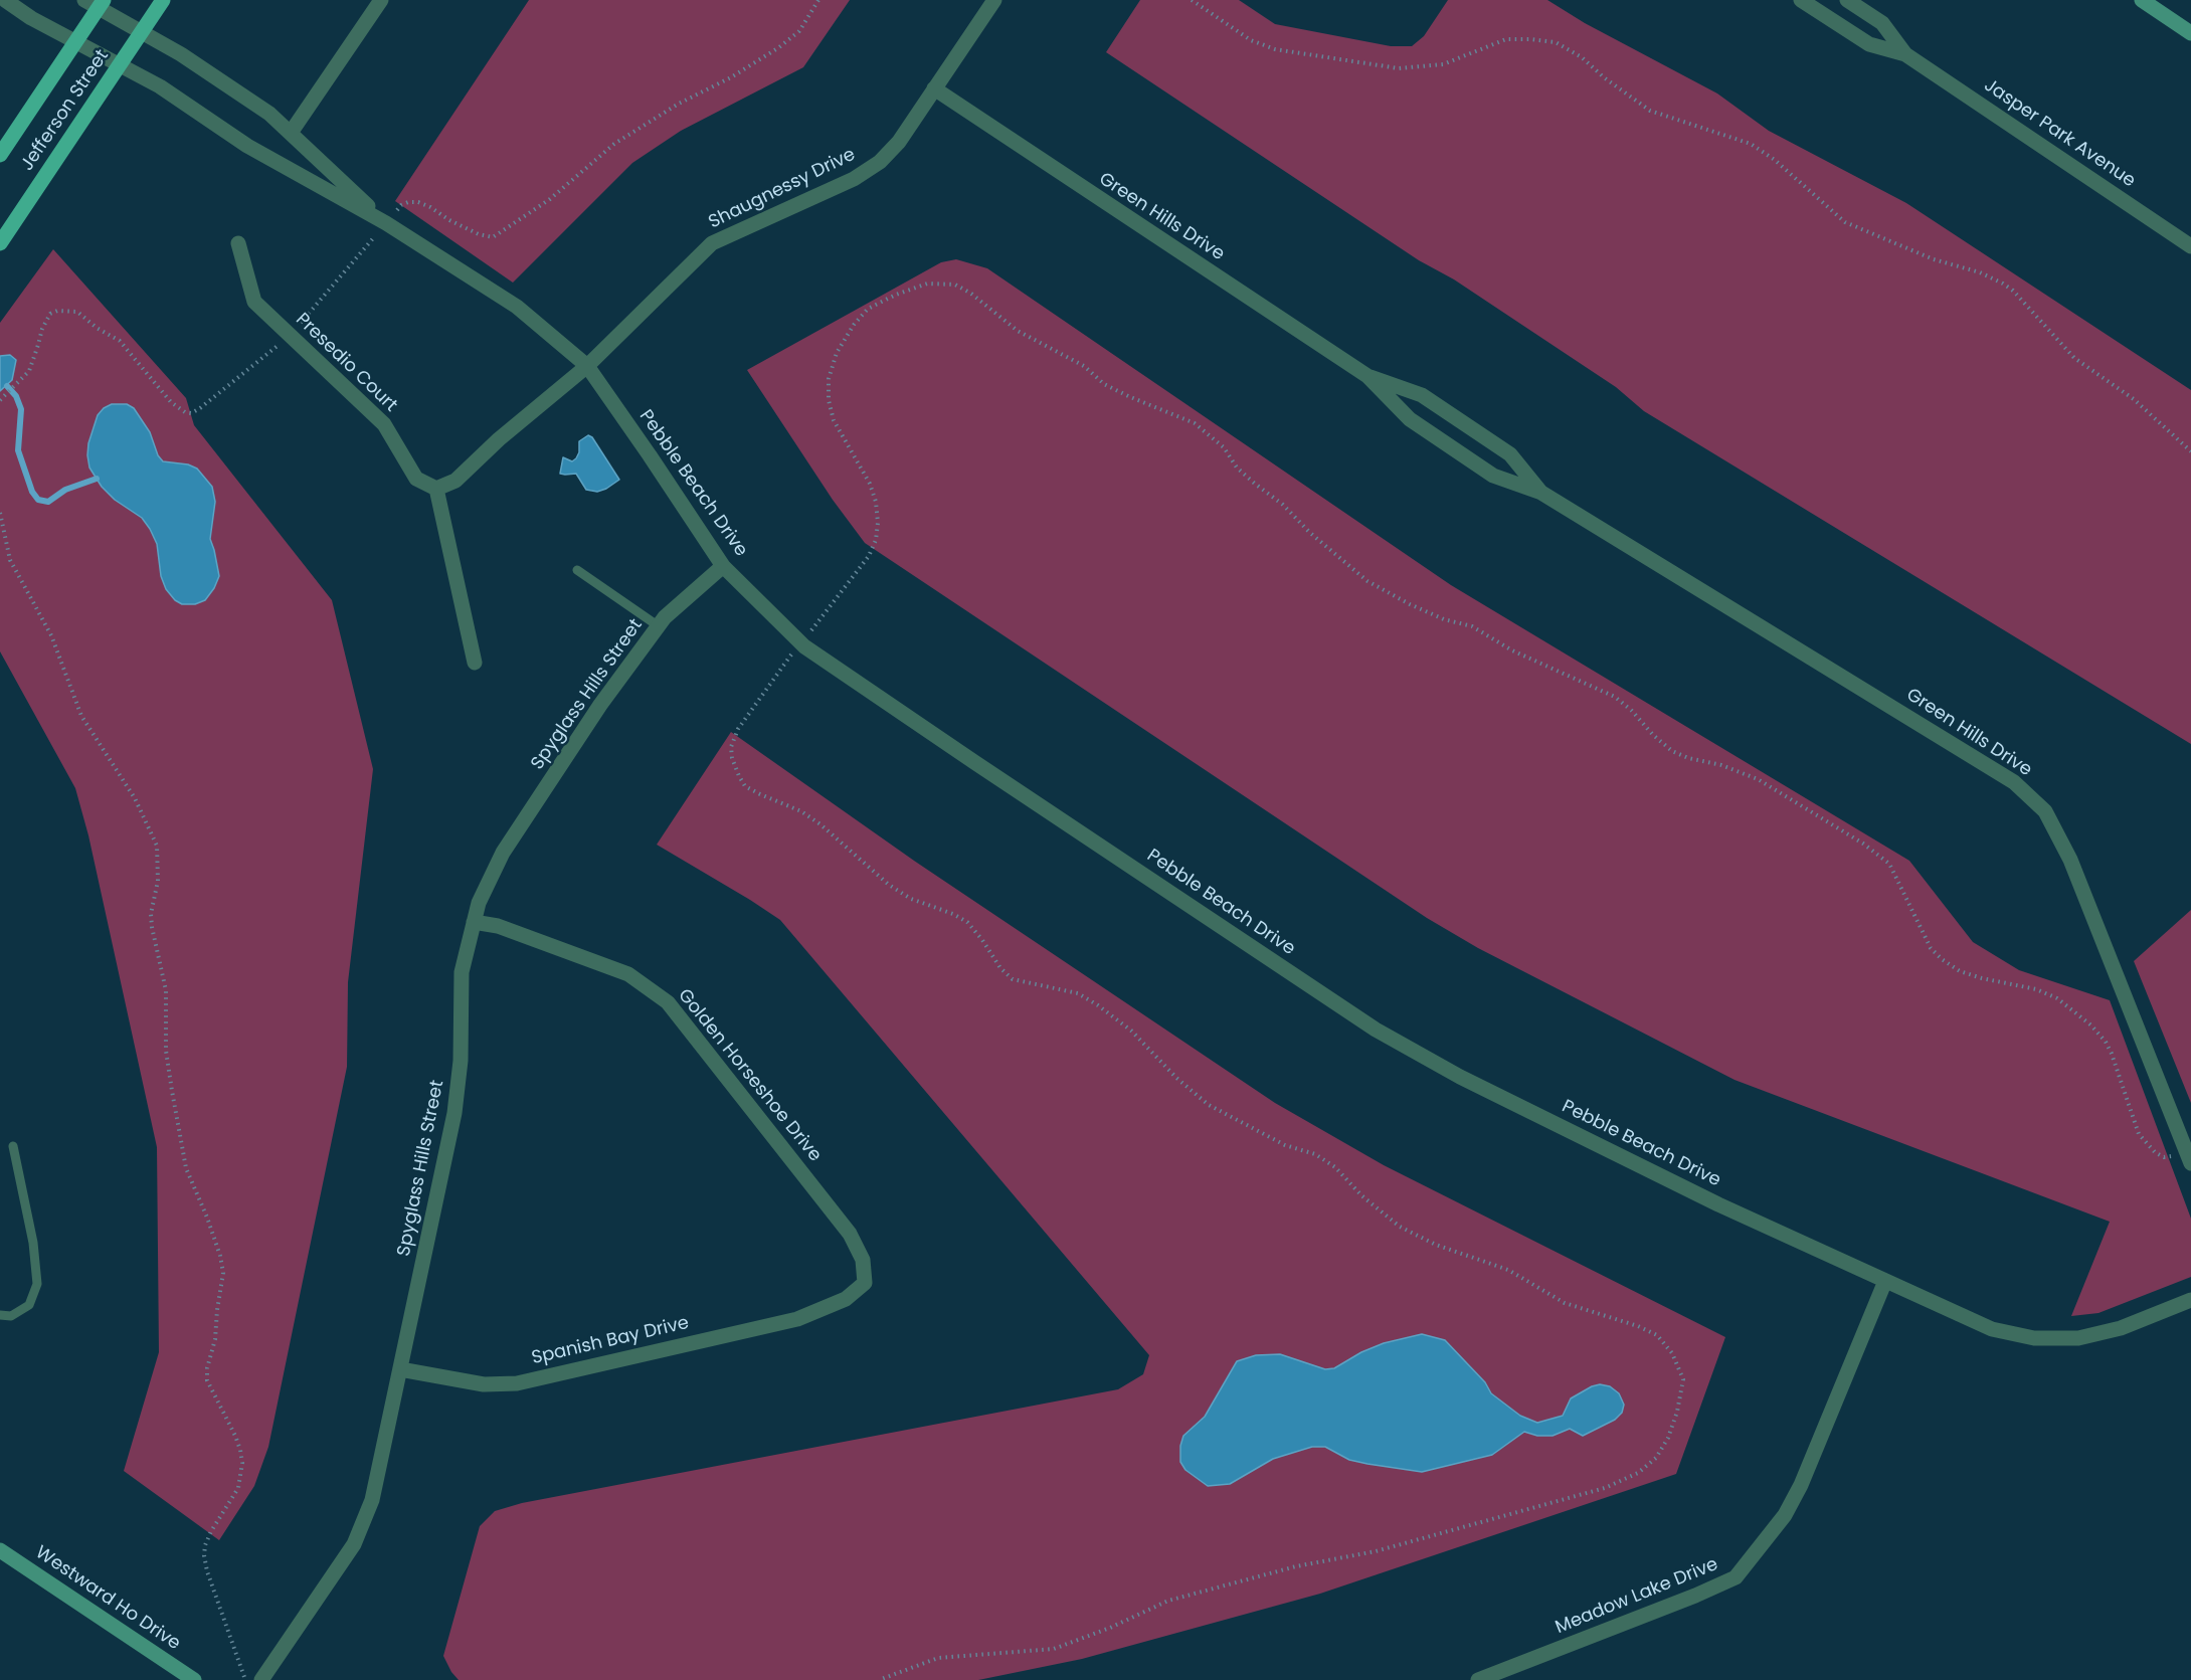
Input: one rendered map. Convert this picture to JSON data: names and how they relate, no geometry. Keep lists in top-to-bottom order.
{
  "streets": {
    "main road": ["Jefferson Street"],
    "street": [
      "Jasper Park Avenue",
      "Shaugnessy Drive",
      "Green Hills Drive",
      "Presedio Court",
      "Pebble Beach Drive",
      "Spyglass Hills Street",
      "Golden Horseshoe Drive",
      "Spanish Bay Drive",
      "Meadow Lake Drive",
      "Westward Ho Drive"
    ]
  },
  "crossings": [
    ["Shaugnessy Drive", "Green Hills Drive"],
    ["Shaugnessy Drive", "Pebble Beach Drive"],
    ["Pebble Beach Drive", "Spyglass Hills Street"],
    ["Pebble Beach Drive", "Meadow Lake Drive"],
    ["Spyglass Hills Street", "Golden Horseshoe Drive"],
    ["Spyglass Hills Street", "Spanish Bay Drive"],
    ["Golden Horseshoe Drive", "Spanish Bay Drive"]
  ]
}
